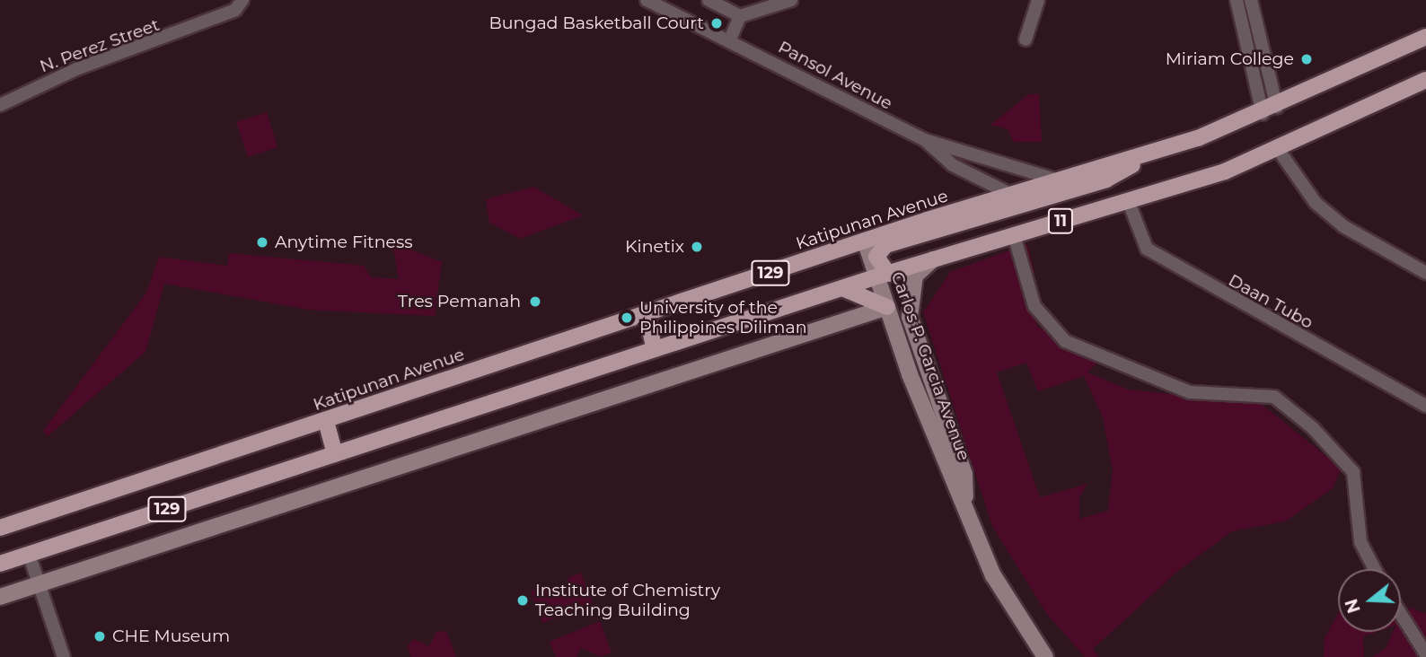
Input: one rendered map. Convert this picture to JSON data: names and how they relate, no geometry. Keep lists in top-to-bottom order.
{
  "streets": {
    "main road": ["Katipunan Avenue", "11", "129"],
    "street": [
      "N. Perez Street",
      "Pansol Avenue",
      "Daan Tubo",
      "Carlos P. Garcia Avenue"
    ]
  },
  "crossings": [
    ["Pansol Avenue", "Katipunan Avenue"],
    ["Katipunan Avenue", "Carlos P. Garcia Avenue"],
    ["11", "129"],
    ["11", "Daan Tubo"],
    ["11", "Carlos P. Garcia Avenue"],
    ["129", "Carlos P. Garcia Avenue"]
  ],
  "places": [
    "Bungad Basketball Court",
    "Miriam College",
    "Anytime Fitness",
    "Kinetix",
    "Tres Pemanah",
    "University of the Philippines Diliman",
    "Institute of Chemistry Teaching Building",
    "CHE Museum"
  ],
  "north": "left"
}
